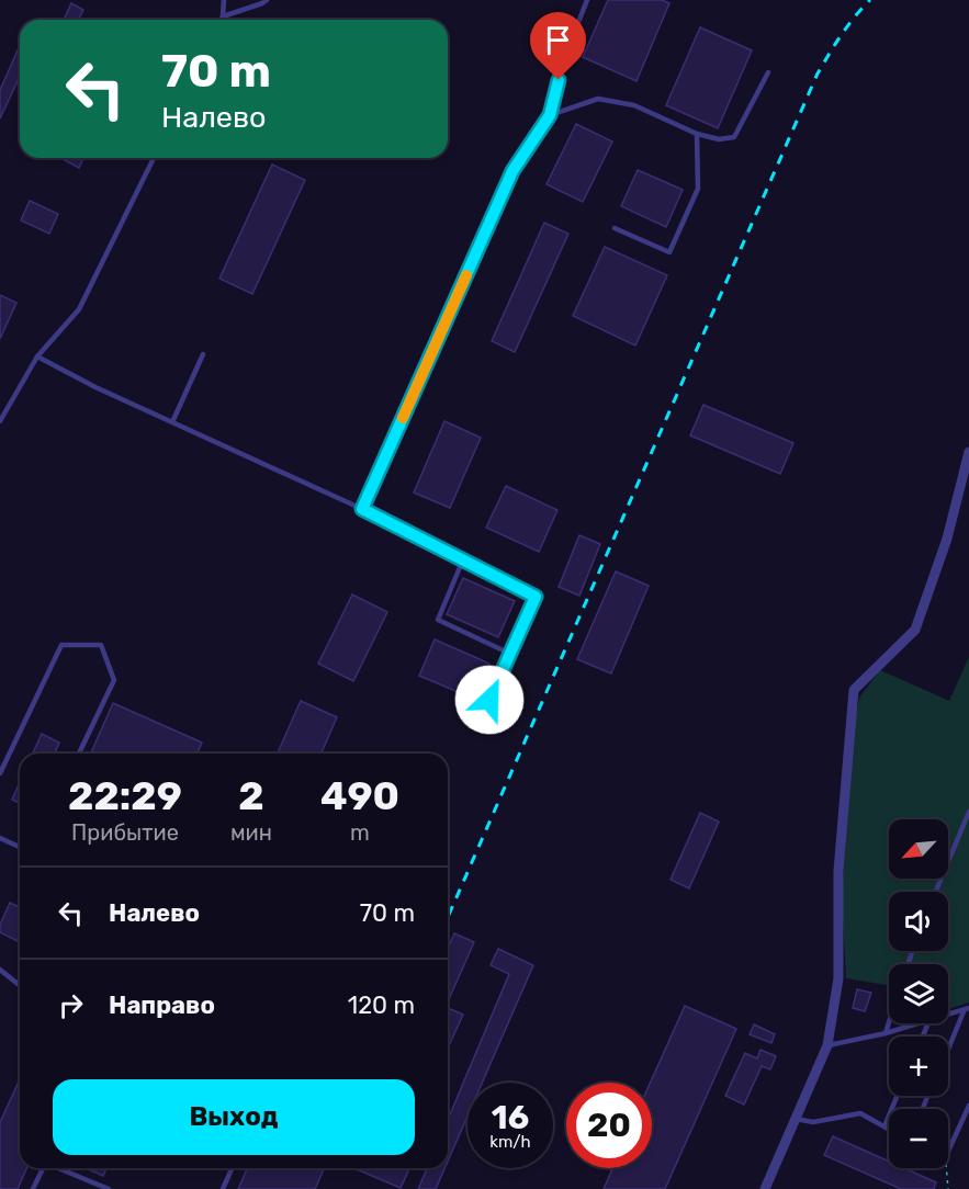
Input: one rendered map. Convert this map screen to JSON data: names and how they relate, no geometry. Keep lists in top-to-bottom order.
{
  "north": "bottom left",
  "page": {
    "turn": ["70 m", "Налево"],
    "eta": [
      "22:29",
      "Прибытие",
      "2",
      "мин",
      "490",
      "m"
    ],
    "map_buttons": ["+", "−"],
    "list": [
      {
        "name": "Налево",
        "value": "70 m"
      },
      {
        "name": "Направо",
        "value": "120 m"
      }
    ],
    "buttons": "Выход",
    "speed": "16 km/h",
    "limit": "20"
  }
}
